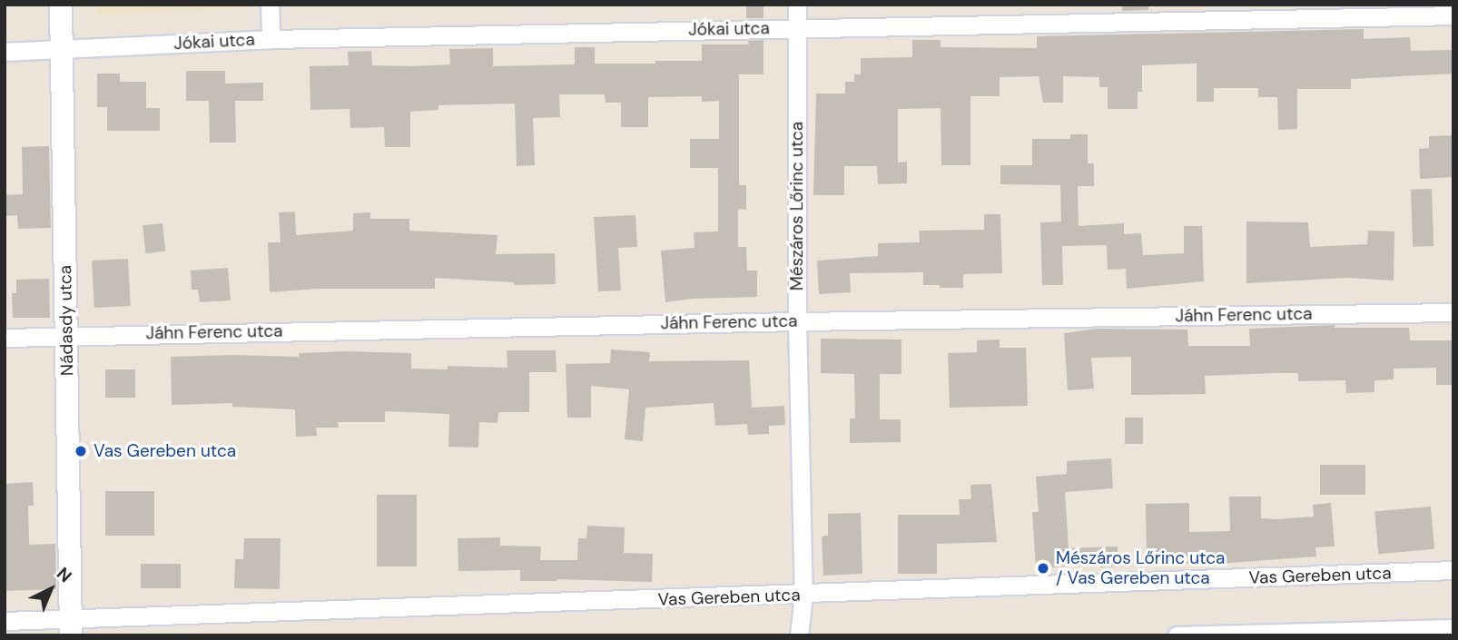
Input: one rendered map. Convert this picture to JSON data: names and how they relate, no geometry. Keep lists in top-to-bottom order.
{
  "streets": {
    "street": [
      "Jókai utca",
      "Mészáros Lőrinc utca",
      "Jáhn Ferenc utca",
      "Nádasdy utca",
      "Vas Gereben utca"
    ]
  },
  "crossings": [
    ["Jókai utca", "Mészáros Lőrinc utca"],
    ["Jókai utca", "Nádasdy utca"],
    ["Mészáros Lőrinc utca", "Jáhn Ferenc utca"],
    ["Mészáros Lőrinc utca", "Vas Gereben utca"],
    ["Jáhn Ferenc utca", "Nádasdy utca"],
    ["Nádasdy utca", "Vas Gereben utca"]
  ],
  "places": ["Vas Gereben utca", "Mészáros Lőrinc utca / Vas Gereben utca"],
  "north": "top right"
}
